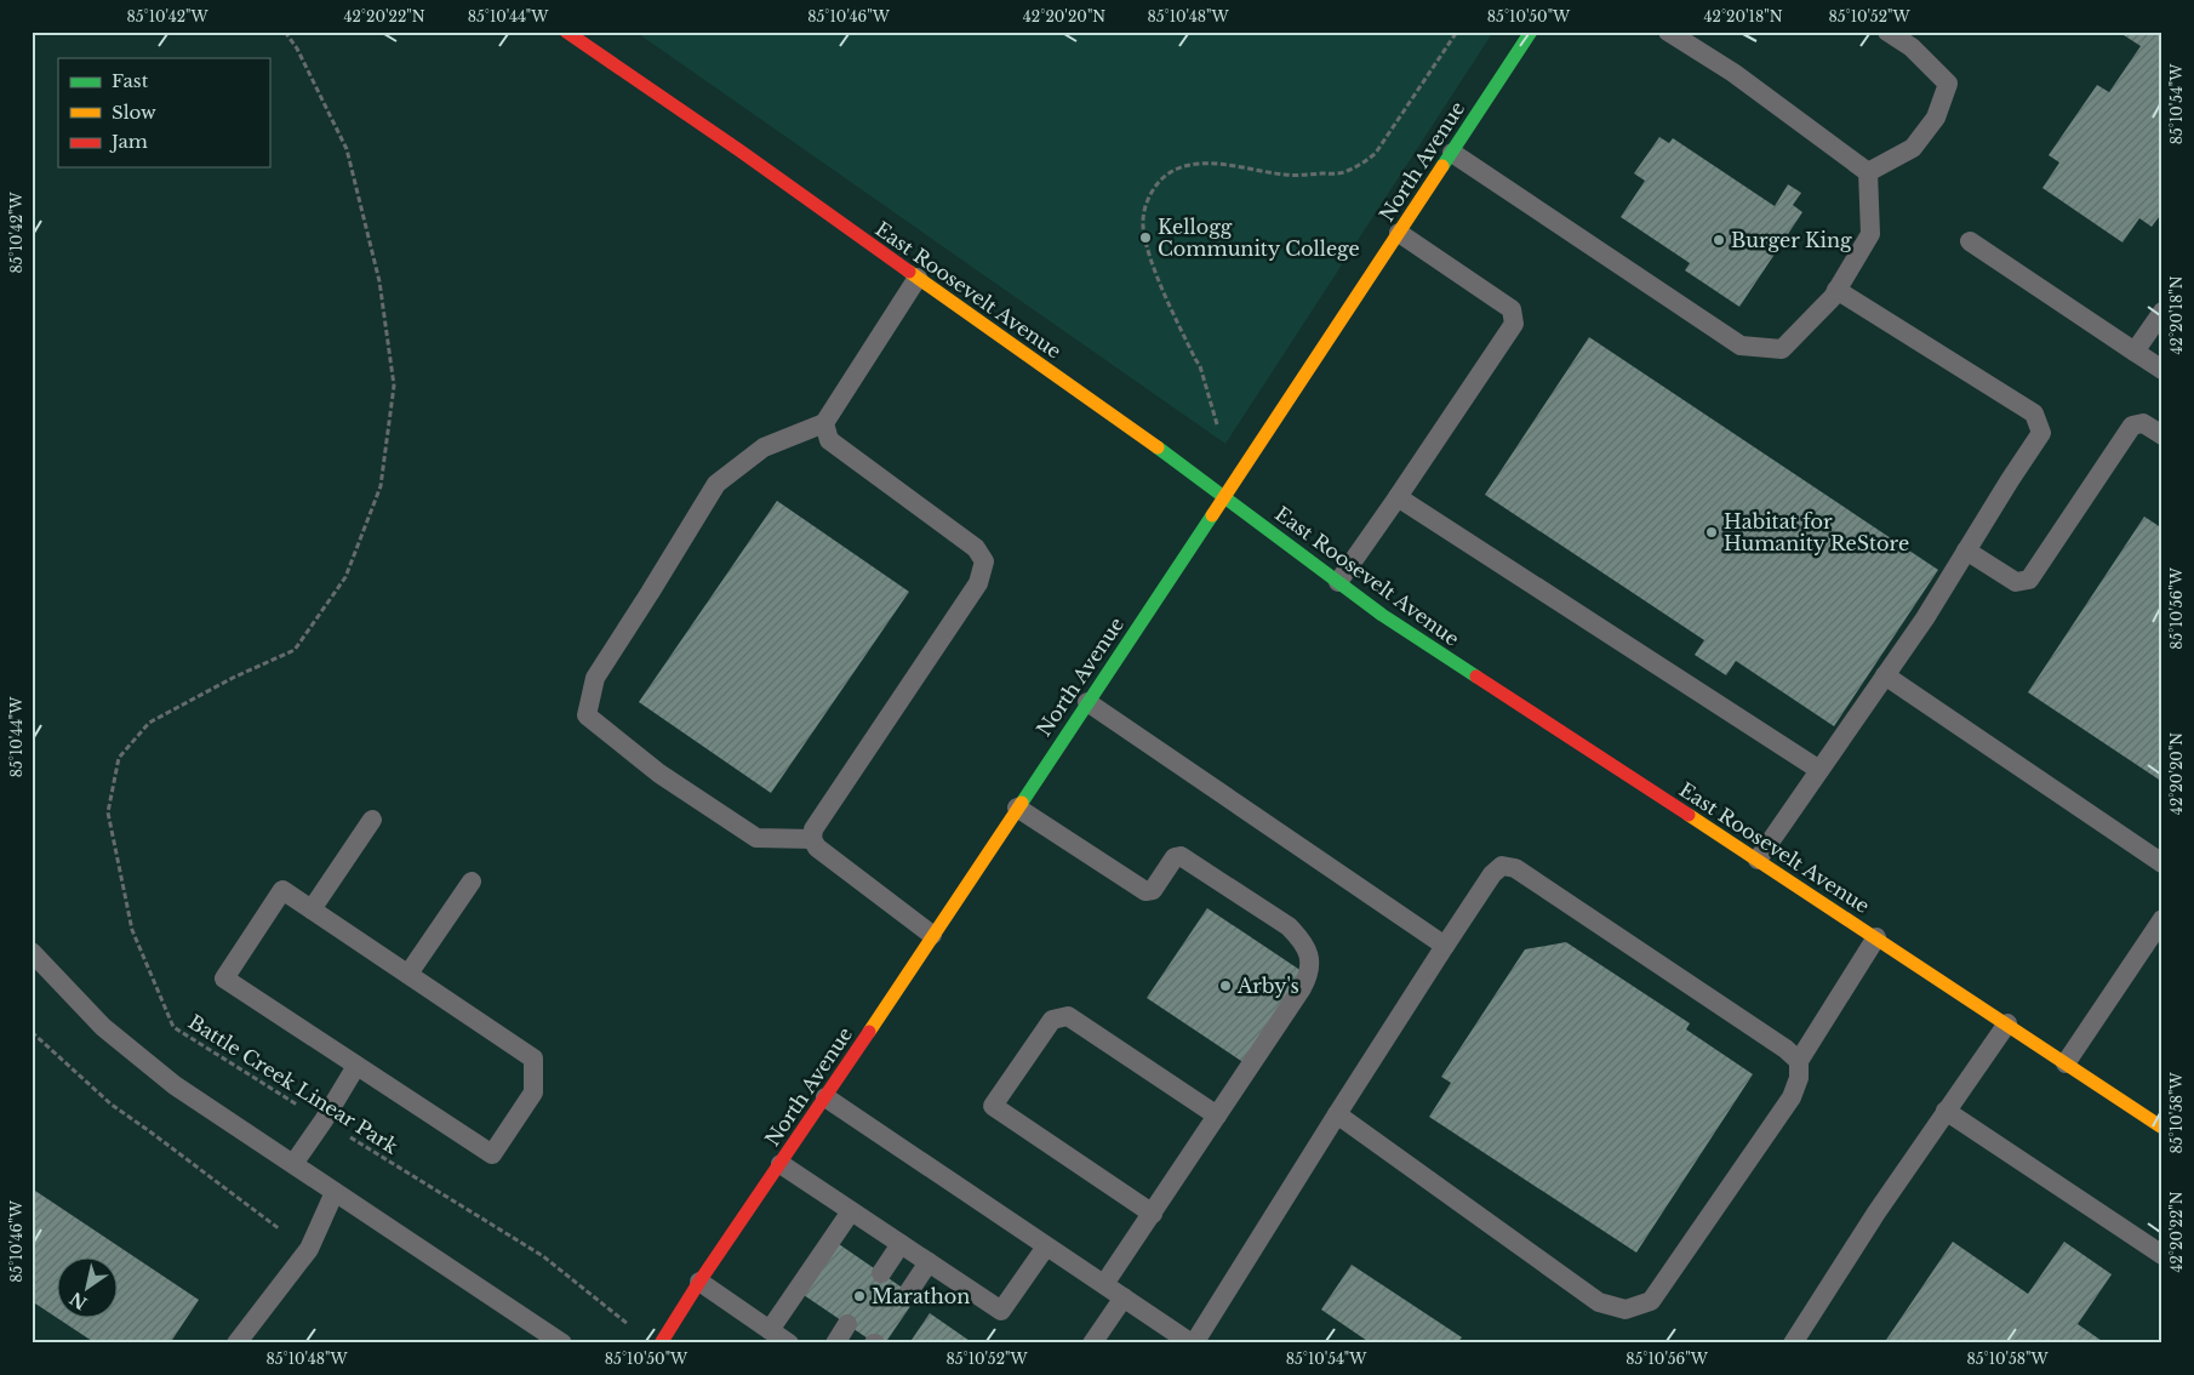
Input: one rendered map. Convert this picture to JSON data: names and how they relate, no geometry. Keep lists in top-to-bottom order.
{
  "streets": {
    "street": ["North Avenue", "East Roosevelt Avenue"],
    "path": ["Battle Creek Linear Park"]
  },
  "crossings": [
    ["North Avenue", "East Roosevelt Avenue"]
  ],
  "places": [
    "Kellogg Community College",
    "Burger King",
    "Habitat for Humanity ReStore",
    "Arby's",
    "Marathon"
  ],
  "legend": ["Fast", "Slow", "Jam"],
  "north": "bottom left",
  "coordinates": [
    "85°10'42\"W",
    "42°20'22\"N",
    "85°10'44\"W",
    "85°10'46\"W",
    "42°20'20\"N",
    "85°10'48\"W",
    "85°10'50\"W",
    "42°20'18\"N",
    "85°10'52\"W",
    "85°10'54\"W",
    "85°10'56\"W",
    "85°10'58\"W"
  ]
}
